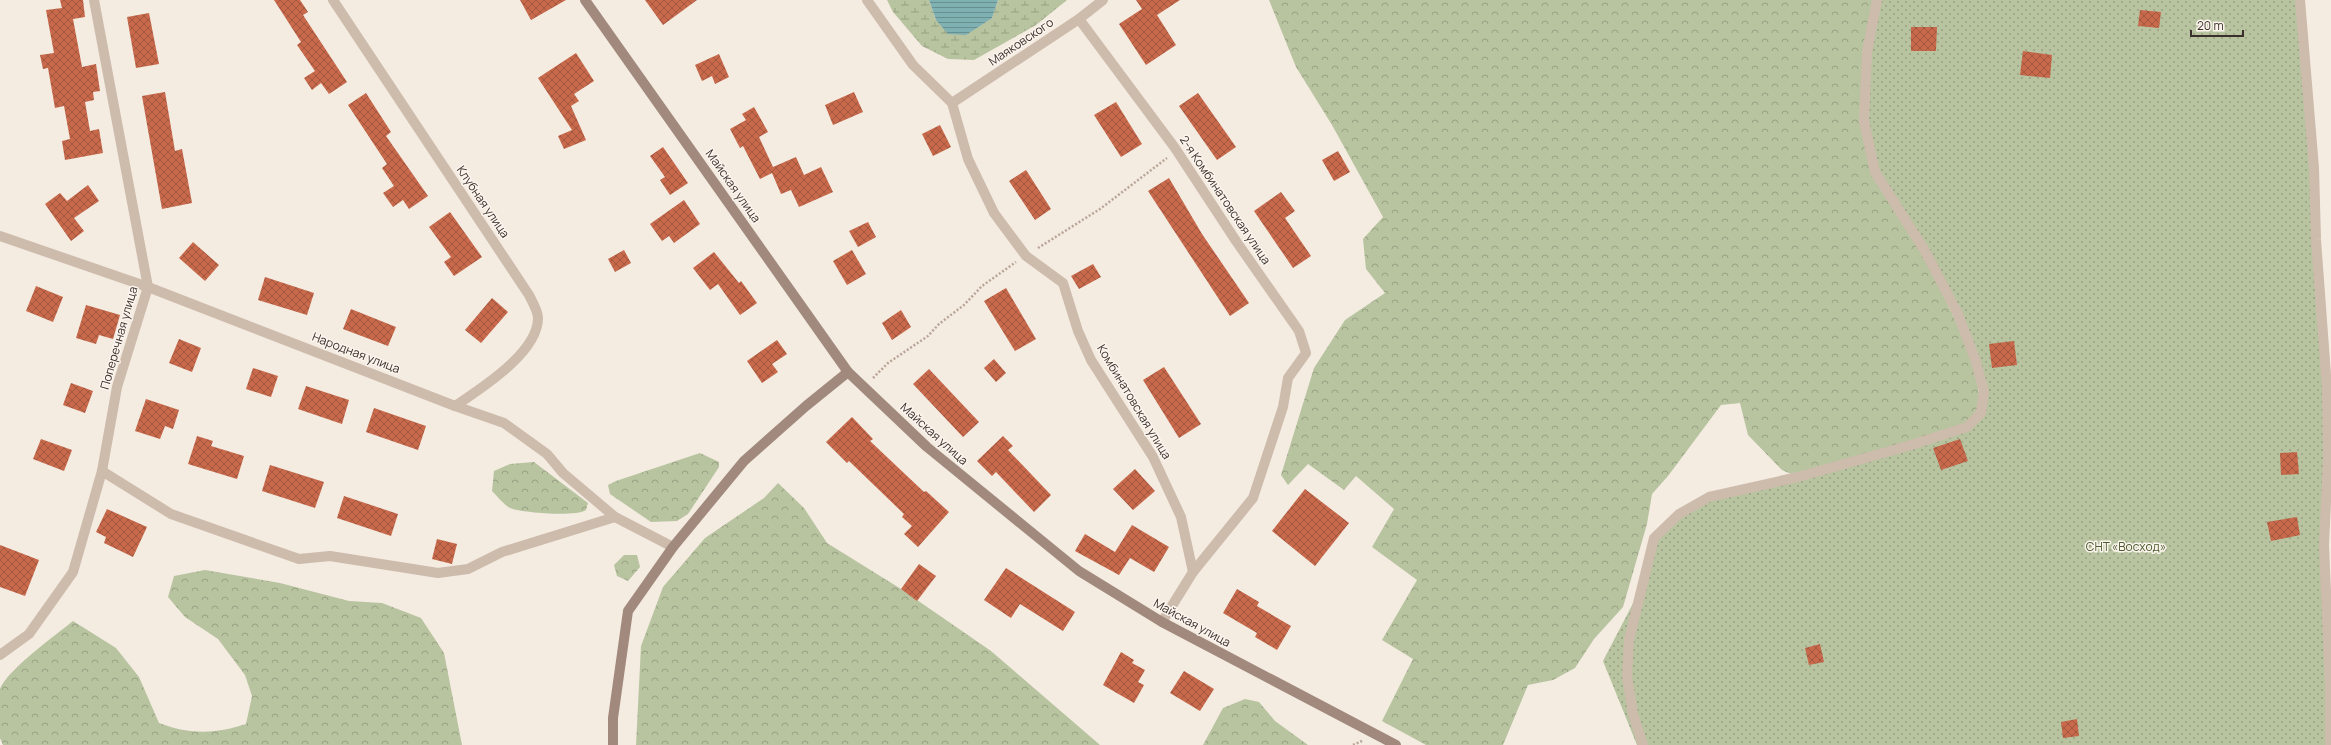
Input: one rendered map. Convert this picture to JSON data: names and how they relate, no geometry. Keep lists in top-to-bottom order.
{
  "streets": {
    "street": [
      "Маяковского",
      "Майская улица",
      "2-я Комбинатовская улица",
      "Клубная улица",
      "Поперечная улица",
      "Народная улица",
      "Комбинатовская улица"
    ]
  },
  "crossings": [
    ["Маяковского", "2-я Комбинатовская улица"],
    ["Маяковского", "Комбинатовская улица"],
    ["2-я Комбинатовская улица", "Комбинатовская улица"],
    ["Клубная улица", "Народная улица"],
    ["Поперечная улица", "Народная улица"]
  ],
  "parks": ["СНТ «Восход»"],
  "scale_bar": "20 m"
}
